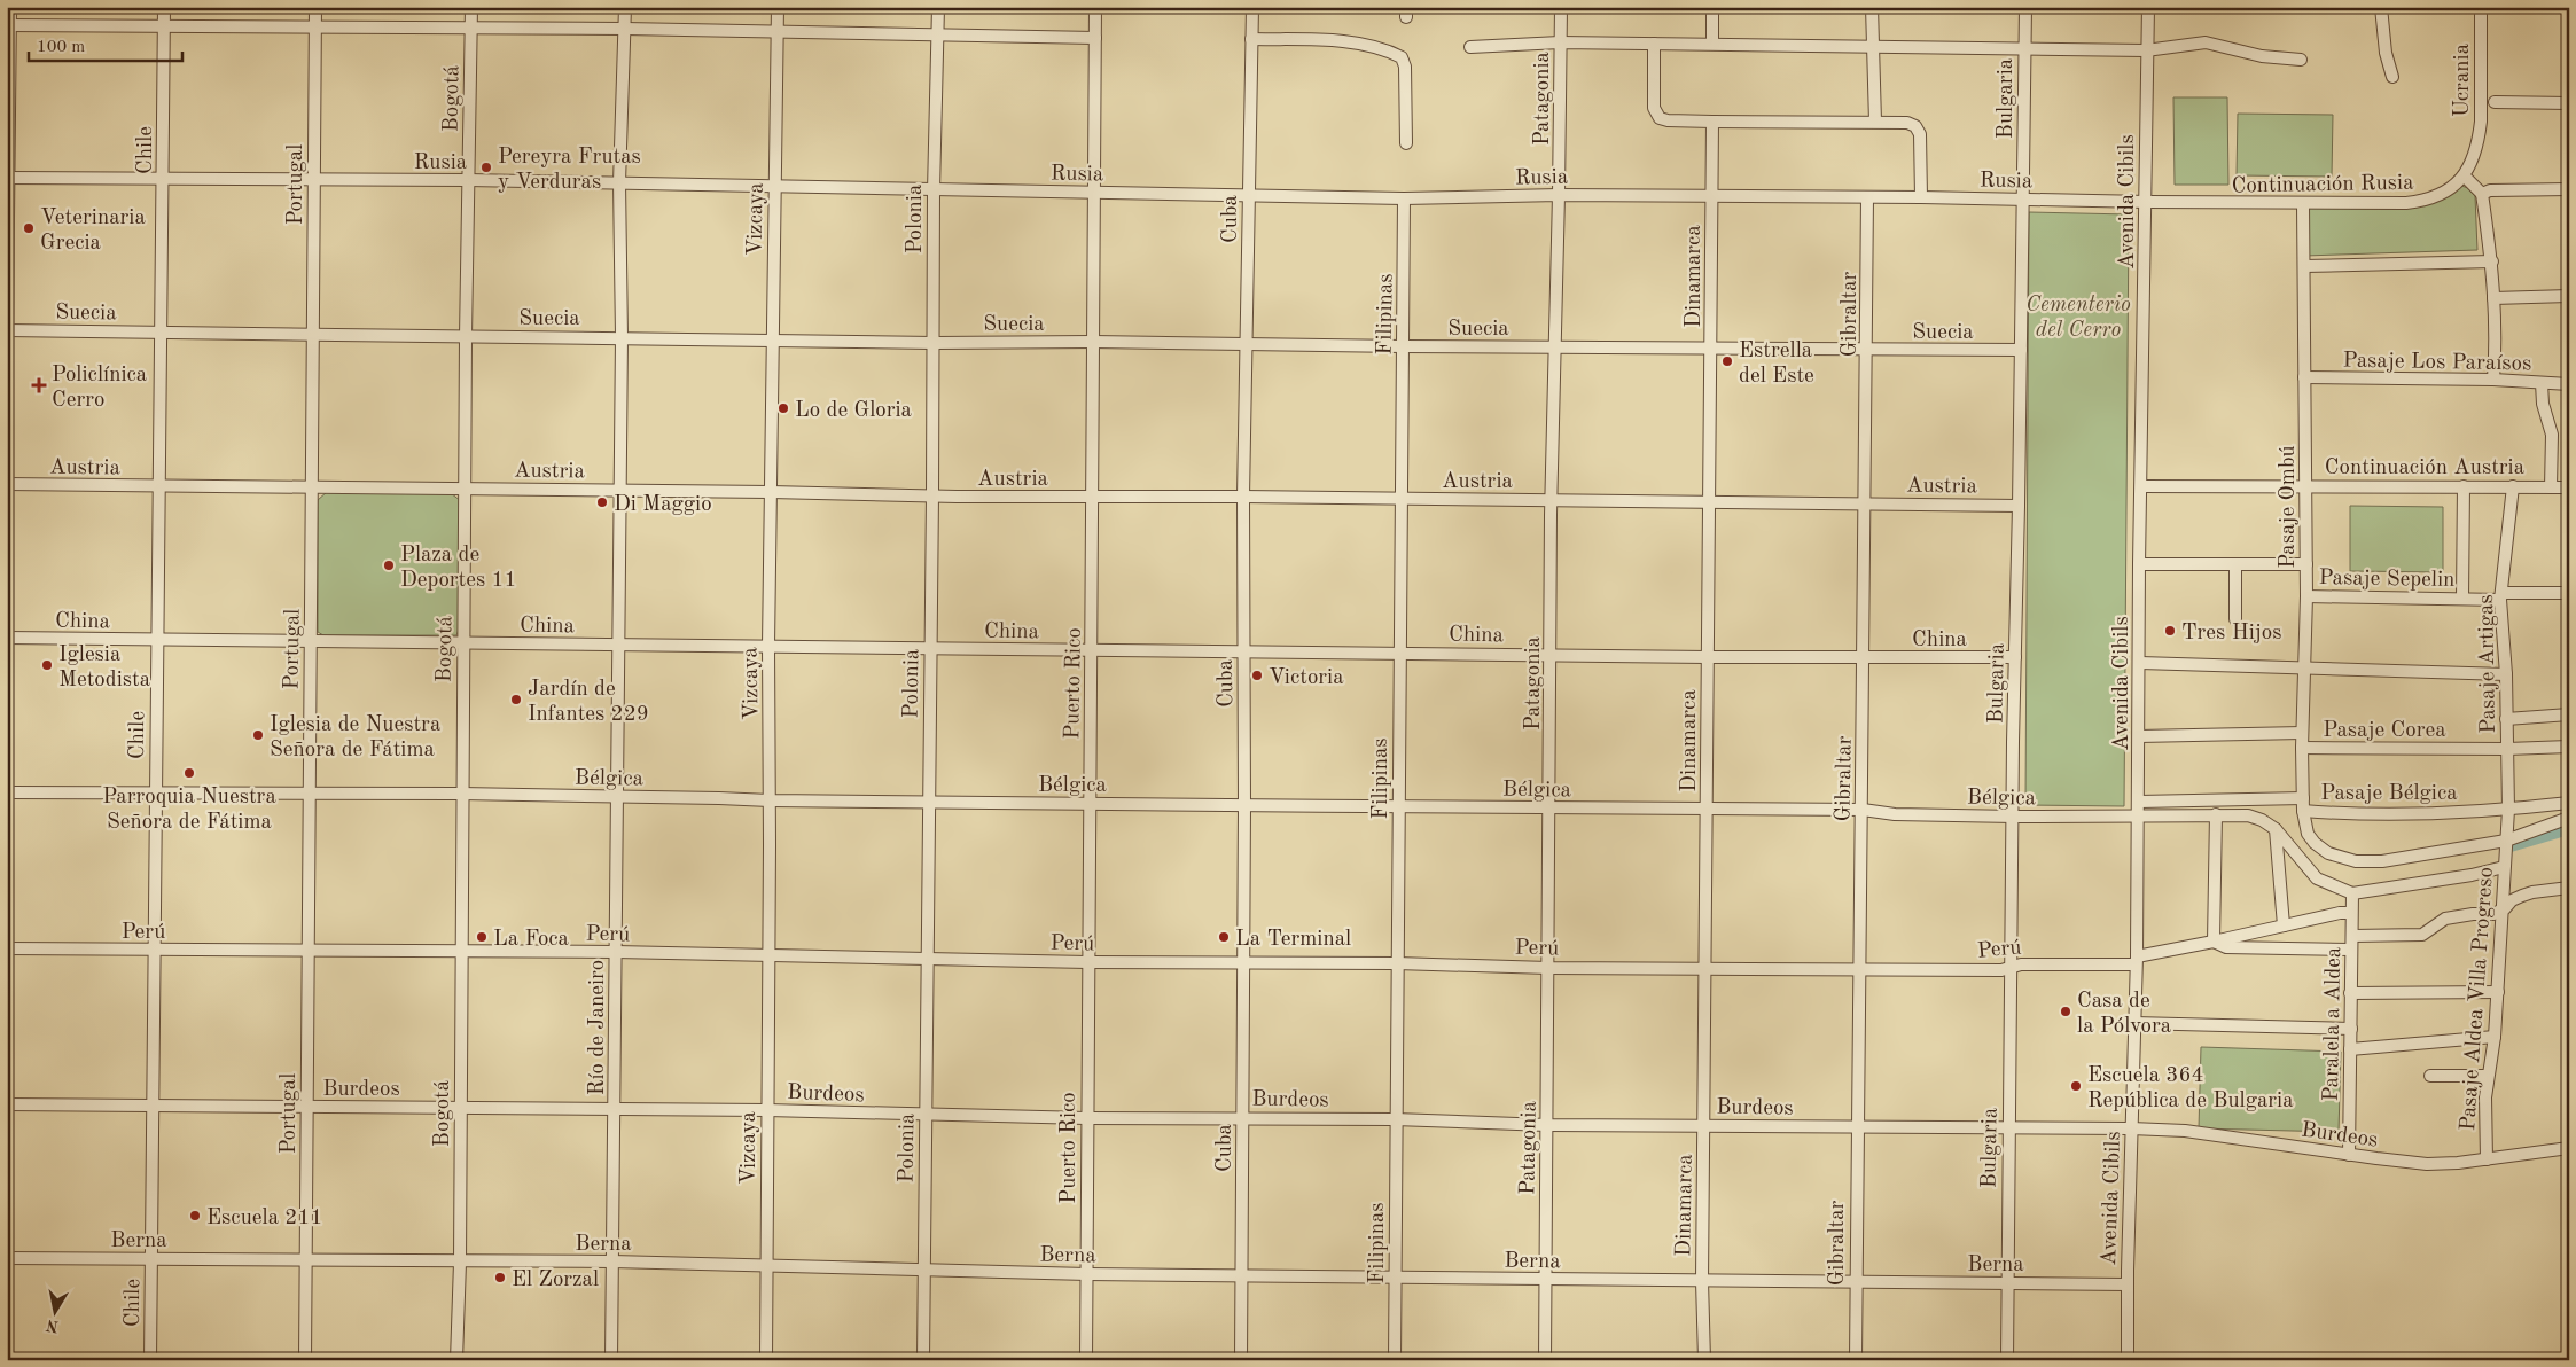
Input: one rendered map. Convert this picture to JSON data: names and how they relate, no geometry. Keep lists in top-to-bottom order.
{
  "streets": {
    "street": [
      "Ucrania",
      "Bogotá",
      "Patagonia",
      "Bulgaria",
      "Chile",
      "Rusia",
      "Continuación Rusia",
      "Portugal",
      "Avenida Cibils",
      "Vizcaya",
      "Polonia",
      "Cuba",
      "Dinamarca",
      "Suecia",
      "Filipinas",
      "Gibraltar",
      "Pasaje Los Paraísos",
      "Austria",
      "Continuación Austria",
      "Pasaje Ombú",
      "Pasaje Sepelin",
      "China",
      "Pasaje Artigas",
      "Puerto Rico",
      "Pasaje Corea",
      "Bélgica",
      "Pasaje Bélgica",
      "Perú",
      "Pasaje Aldea Villa Progreso",
      "Paralela a Aldea",
      "Río de Janeiro",
      "Burdeos",
      "Berna"
    ]
  },
  "crossings": [
    ["Ucrania", "Continuación Rusia"],
    ["Bogotá", "Rusia"],
    ["Bogotá", "Suecia"],
    ["Bogotá", "Austria"],
    ["Bogotá", "China"],
    ["Bogotá", "Bélgica"],
    ["Bogotá", "Perú"],
    ["Bogotá", "Burdeos"],
    ["Bogotá", "Berna"],
    ["Patagonia", "Rusia"],
    ["Patagonia", "Suecia"],
    ["Patagonia", "Austria"],
    ["Patagonia", "China"],
    ["Patagonia", "Bélgica"],
    ["Patagonia", "Perú"],
    ["Patagonia", "Burdeos"],
    ["Patagonia", "Berna"],
    ["Bulgaria", "Rusia"],
    ["Bulgaria", "Suecia"],
    ["Bulgaria", "Austria"],
    ["Bulgaria", "China"],
    ["Bulgaria", "Bélgica"],
    ["Bulgaria", "Perú"],
    ["Bulgaria", "Burdeos"],
    ["Bulgaria", "Berna"],
    ["Chile", "Rusia"],
    ["Chile", "Suecia"],
    ["Chile", "Austria"],
    ["Chile", "China"],
    ["Chile", "Bélgica"],
    ["Chile", "Perú"],
    ["Chile", "Burdeos"],
    ["Chile", "Berna"],
    ["Rusia", "Continuación Rusia"],
    ["Rusia", "Portugal"],
    ["Rusia", "Avenida Cibils"],
    ["Rusia", "Vizcaya"],
    ["Rusia", "Polonia"],
    ["Rusia", "Cuba"],
    ["Rusia", "Dinamarca"],
    ["Rusia", "Filipinas"],
    ["Rusia", "Gibraltar"],
    ["Rusia", "Puerto Rico"],
    ["Rusia", "Río de Janeiro"],
    ["Continuación Rusia", "Avenida Cibils"],
    ["Continuación Rusia", "Pasaje Ombú"],
    ["Portugal", "Suecia"],
    ["Portugal", "Austria"],
    ["Portugal", "China"],
    ["Portugal", "Bélgica"],
    ["Portugal", "Perú"],
    ["Portugal", "Burdeos"],
    ["Portugal", "Berna"],
    ["Avenida Cibils", "Continuación Austria"],
    ["Avenida Cibils", "Pasaje Corea"],
    ["Avenida Cibils", "Bélgica"],
    ["Avenida Cibils", "Pasaje Bélgica"],
    ["Avenida Cibils", "Perú"],
    ["Avenida Cibils", "Burdeos"],
    ["Avenida Cibils", "Berna"],
    ["Vizcaya", "Suecia"],
    ["Vizcaya", "Austria"],
    ["Vizcaya", "China"],
    ["Vizcaya", "Bélgica"],
    ["Vizcaya", "Perú"],
    ["Vizcaya", "Burdeos"],
    ["Vizcaya", "Berna"],
    ["Polonia", "Suecia"],
    ["Polonia", "Austria"],
    ["Polonia", "China"],
    ["Polonia", "Bélgica"],
    ["Polonia", "Perú"],
    ["Polonia", "Burdeos"],
    ["Polonia", "Berna"],
    ["Cuba", "Suecia"],
    ["Cuba", "Austria"],
    ["Cuba", "China"],
    ["Cuba", "Bélgica"],
    ["Cuba", "Perú"],
    ["Cuba", "Burdeos"],
    ["Cuba", "Berna"],
    ["Dinamarca", "Suecia"],
    ["Dinamarca", "Austria"],
    ["Dinamarca", "China"],
    ["Dinamarca", "Bélgica"],
    ["Dinamarca", "Perú"],
    ["Dinamarca", "Burdeos"],
    ["Dinamarca", "Berna"],
    ["Suecia", "Filipinas"],
    ["Suecia", "Gibraltar"],
    ["Suecia", "Puerto Rico"],
    ["Suecia", "Río de Janeiro"],
    ["Filipinas", "Austria"],
    ["Filipinas", "China"],
    ["Filipinas", "Bélgica"],
    ["Filipinas", "Perú"],
    ["Filipinas", "Burdeos"],
    ["Filipinas", "Berna"],
    ["Gibraltar", "Austria"],
    ["Gibraltar", "China"],
    ["Gibraltar", "Bélgica"],
    ["Gibraltar", "Perú"],
    ["Gibraltar", "Burdeos"],
    ["Gibraltar", "Berna"],
    ["Pasaje Los Paraísos", "Pasaje Ombú"],
    ["Austria", "Puerto Rico"],
    ["Austria", "Río de Janeiro"],
    ["Continuación Austria", "Pasaje Ombú"],
    ["Continuación Austria", "Pasaje Artigas"],
    ["Pasaje Ombú", "Pasaje Sepelin"],
    ["Pasaje Ombú", "Pasaje Corea"],
    ["Pasaje Ombú", "Pasaje Bélgica"],
    ["Pasaje Sepelin", "Pasaje Artigas"],
    ["China", "Puerto Rico"],
    ["China", "Río de Janeiro"],
    ["Pasaje Artigas", "Pasaje Corea"],
    ["Pasaje Artigas", "Pasaje Bélgica"],
    ["Pasaje Artigas", "Pasaje Aldea Villa Progreso"],
    ["Puerto Rico", "Bélgica"],
    ["Puerto Rico", "Perú"],
    ["Puerto Rico", "Burdeos"],
    ["Puerto Rico", "Berna"],
    ["Bélgica", "Río de Janeiro"],
    ["Pasaje Bélgica", "Pasaje Aldea Villa Progreso"],
    ["Perú", "Paralela a Aldea"],
    ["Perú", "Río de Janeiro"],
    ["Pasaje Aldea Villa Progreso", "Burdeos"],
    ["Paralela a Aldea", "Burdeos"],
    ["Río de Janeiro", "Burdeos"],
    ["Río de Janeiro", "Berna"]
  ],
  "parks": ["Cementerio del Cerro"],
  "places": {
    "other": [
      "Pereyra Frutas y Verduras",
      "Veterinaria Grecia",
      "Estrella del Este",
      "Lo de Gloria",
      "Di Maggio",
      "Plaza de Deportes 11",
      "Tres Hijos",
      "Iglesia Metodista",
      "Victoria",
      "Jardín de Infantes 229",
      "Iglesia de Nuestra Señora de Fátima",
      "Parroquia Nuestra Señora de Fátima",
      "La Foca",
      "La Terminal",
      "Casa de la Pólvora",
      "Escuela 364 República de Bulgaria",
      "Escuela 211",
      "El Zorzal"
    ],
    "health": ["Policlínica Cerro"]
  },
  "scale_bar": "100 m",
  "north": "bottom"
}
